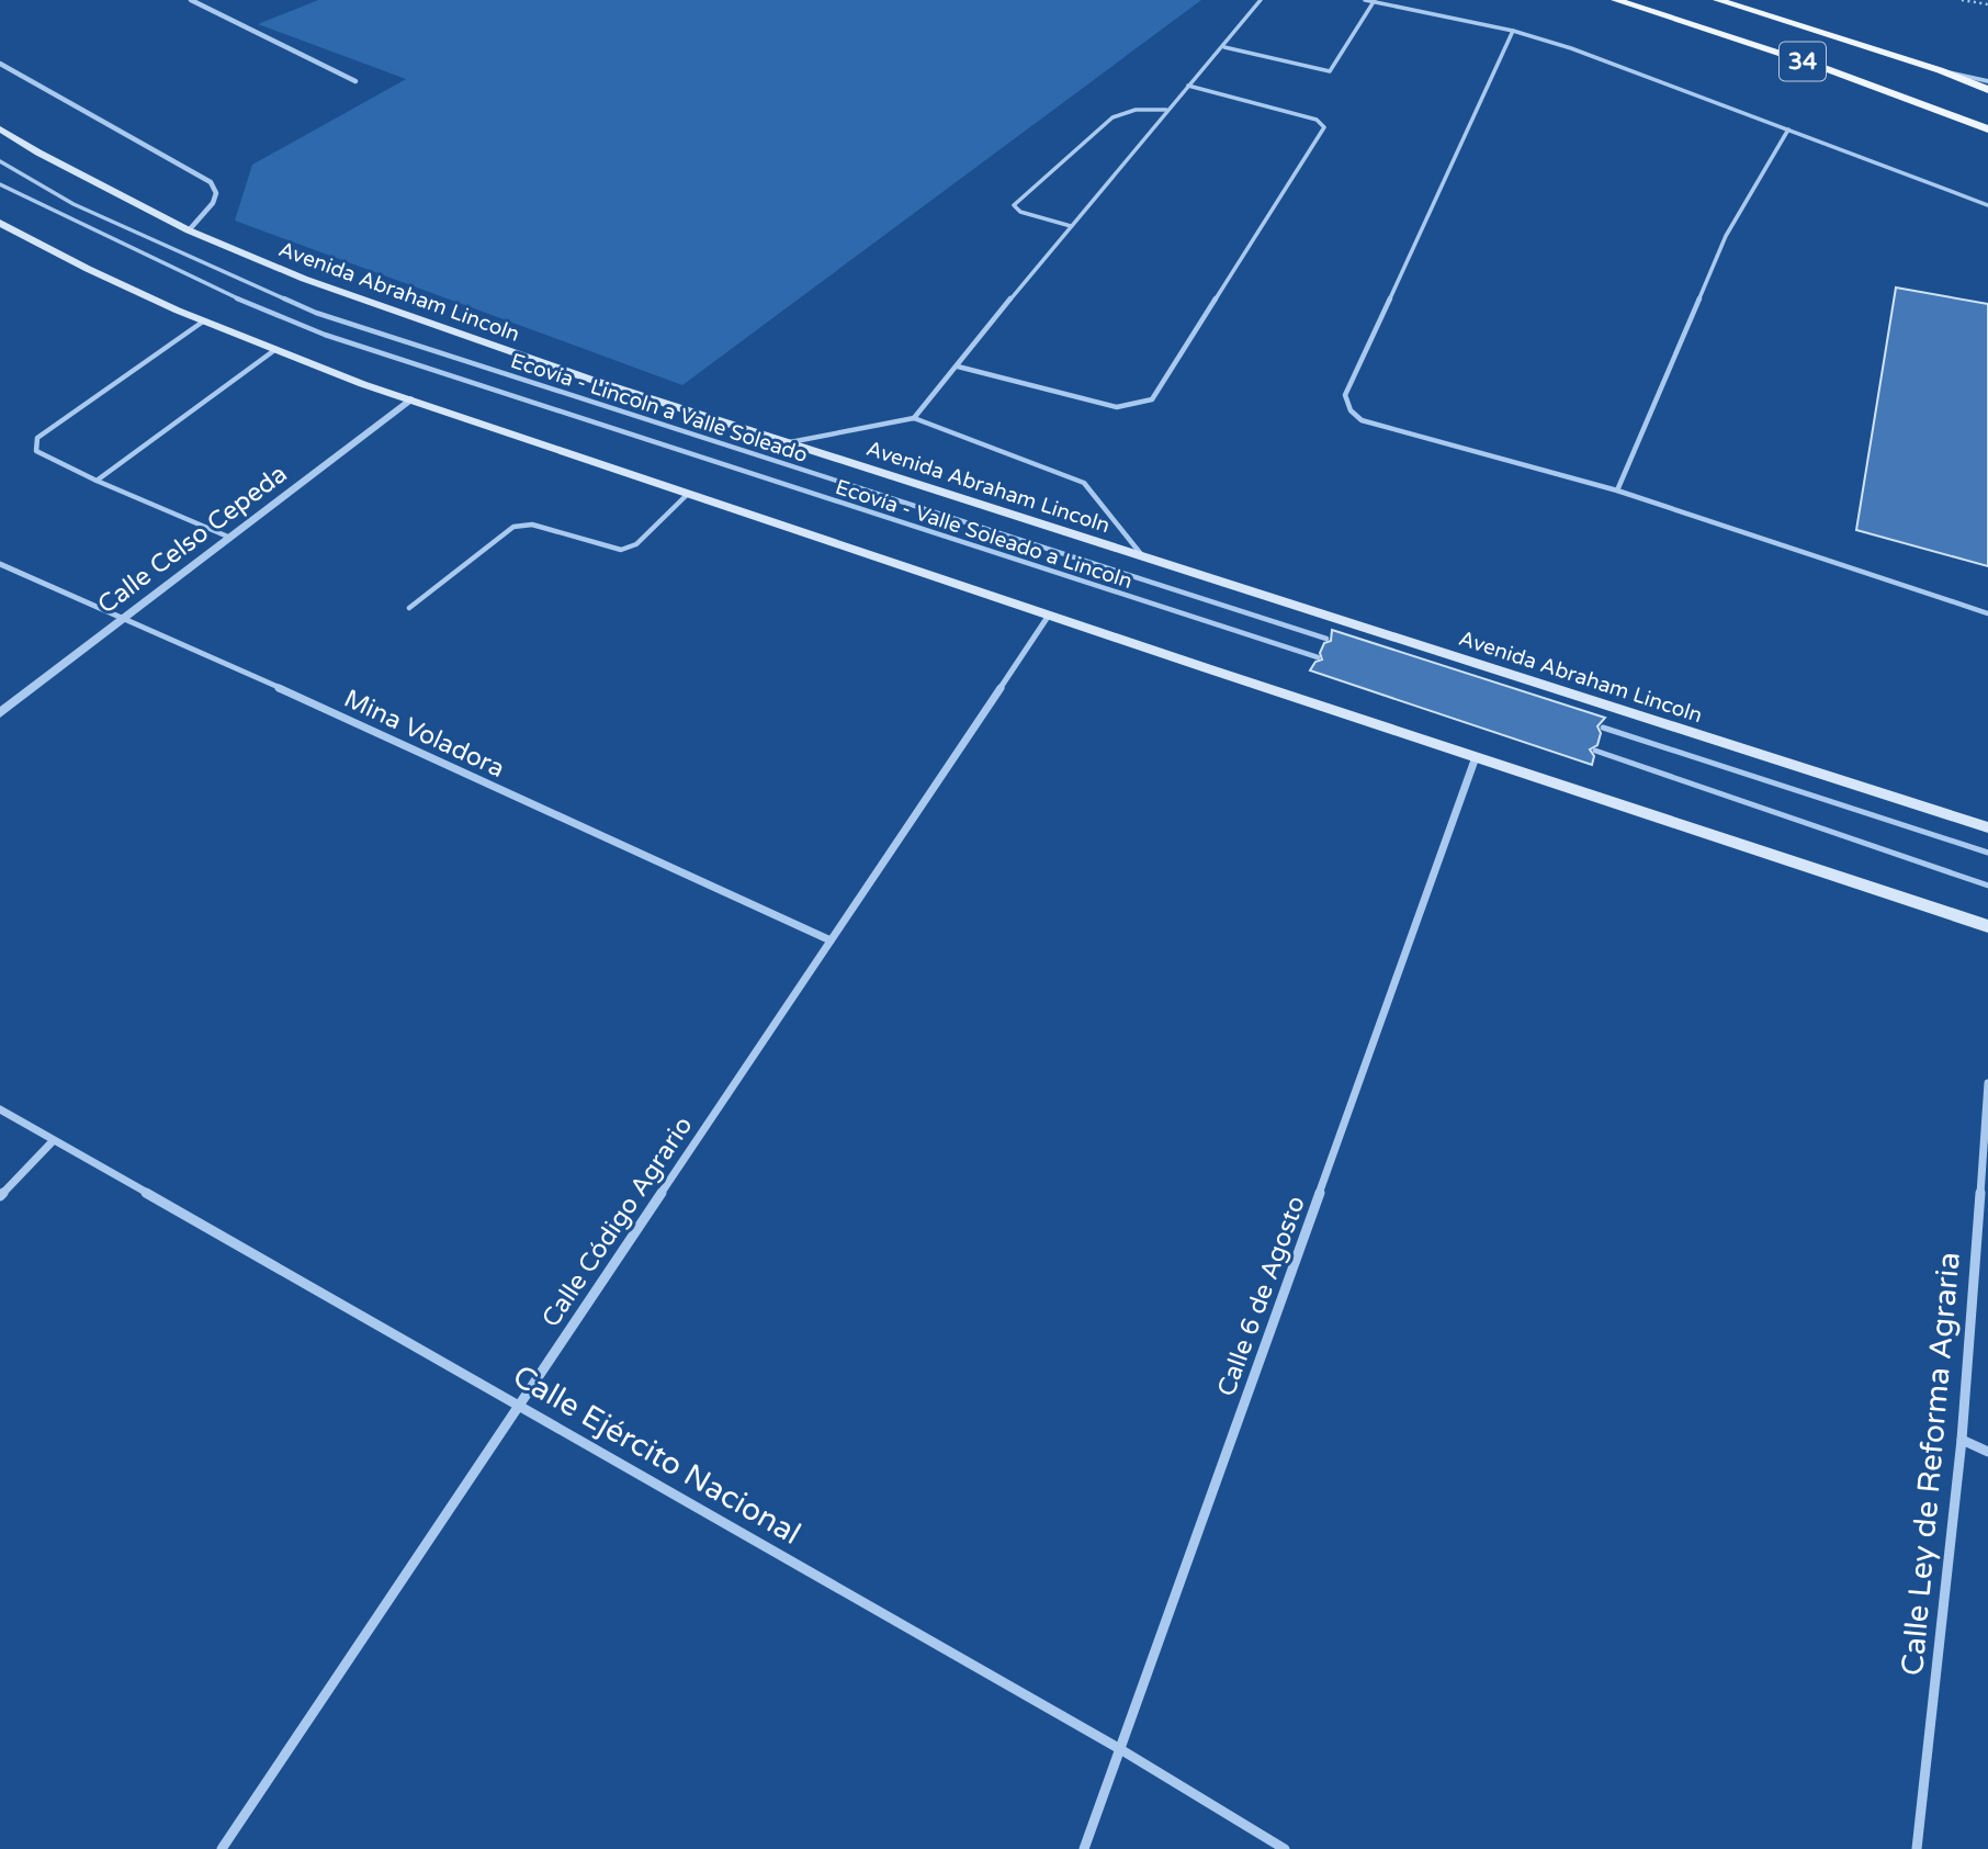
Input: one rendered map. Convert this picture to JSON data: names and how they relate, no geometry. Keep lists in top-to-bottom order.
{
  "streets": {
    "main road": ["34", "Avenida Abraham Lincoln"],
    "street": [
      "Calle Celso Cepeda",
      "Mina Voladora",
      "Calle Código Agrario",
      "Calle 6 de Agosto",
      "Calle Ejército Nacional",
      "Calle Ley de Reforma Agraria"
    ],
    "lane": ["Ecovía - Lincoln a Valle Soleado", "Ecovía - Valle Soleado a Lincoln"]
  },
  "crossings": [
    ["Calle Celso Cepeda", "Mina Voladora"],
    ["Mina Voladora", "Calle Código Agrario"],
    ["Calle Código Agrario", "Calle Ejército Nacional"],
    ["Calle 6 de Agosto", "Calle Ejército Nacional"]
  ]
}
